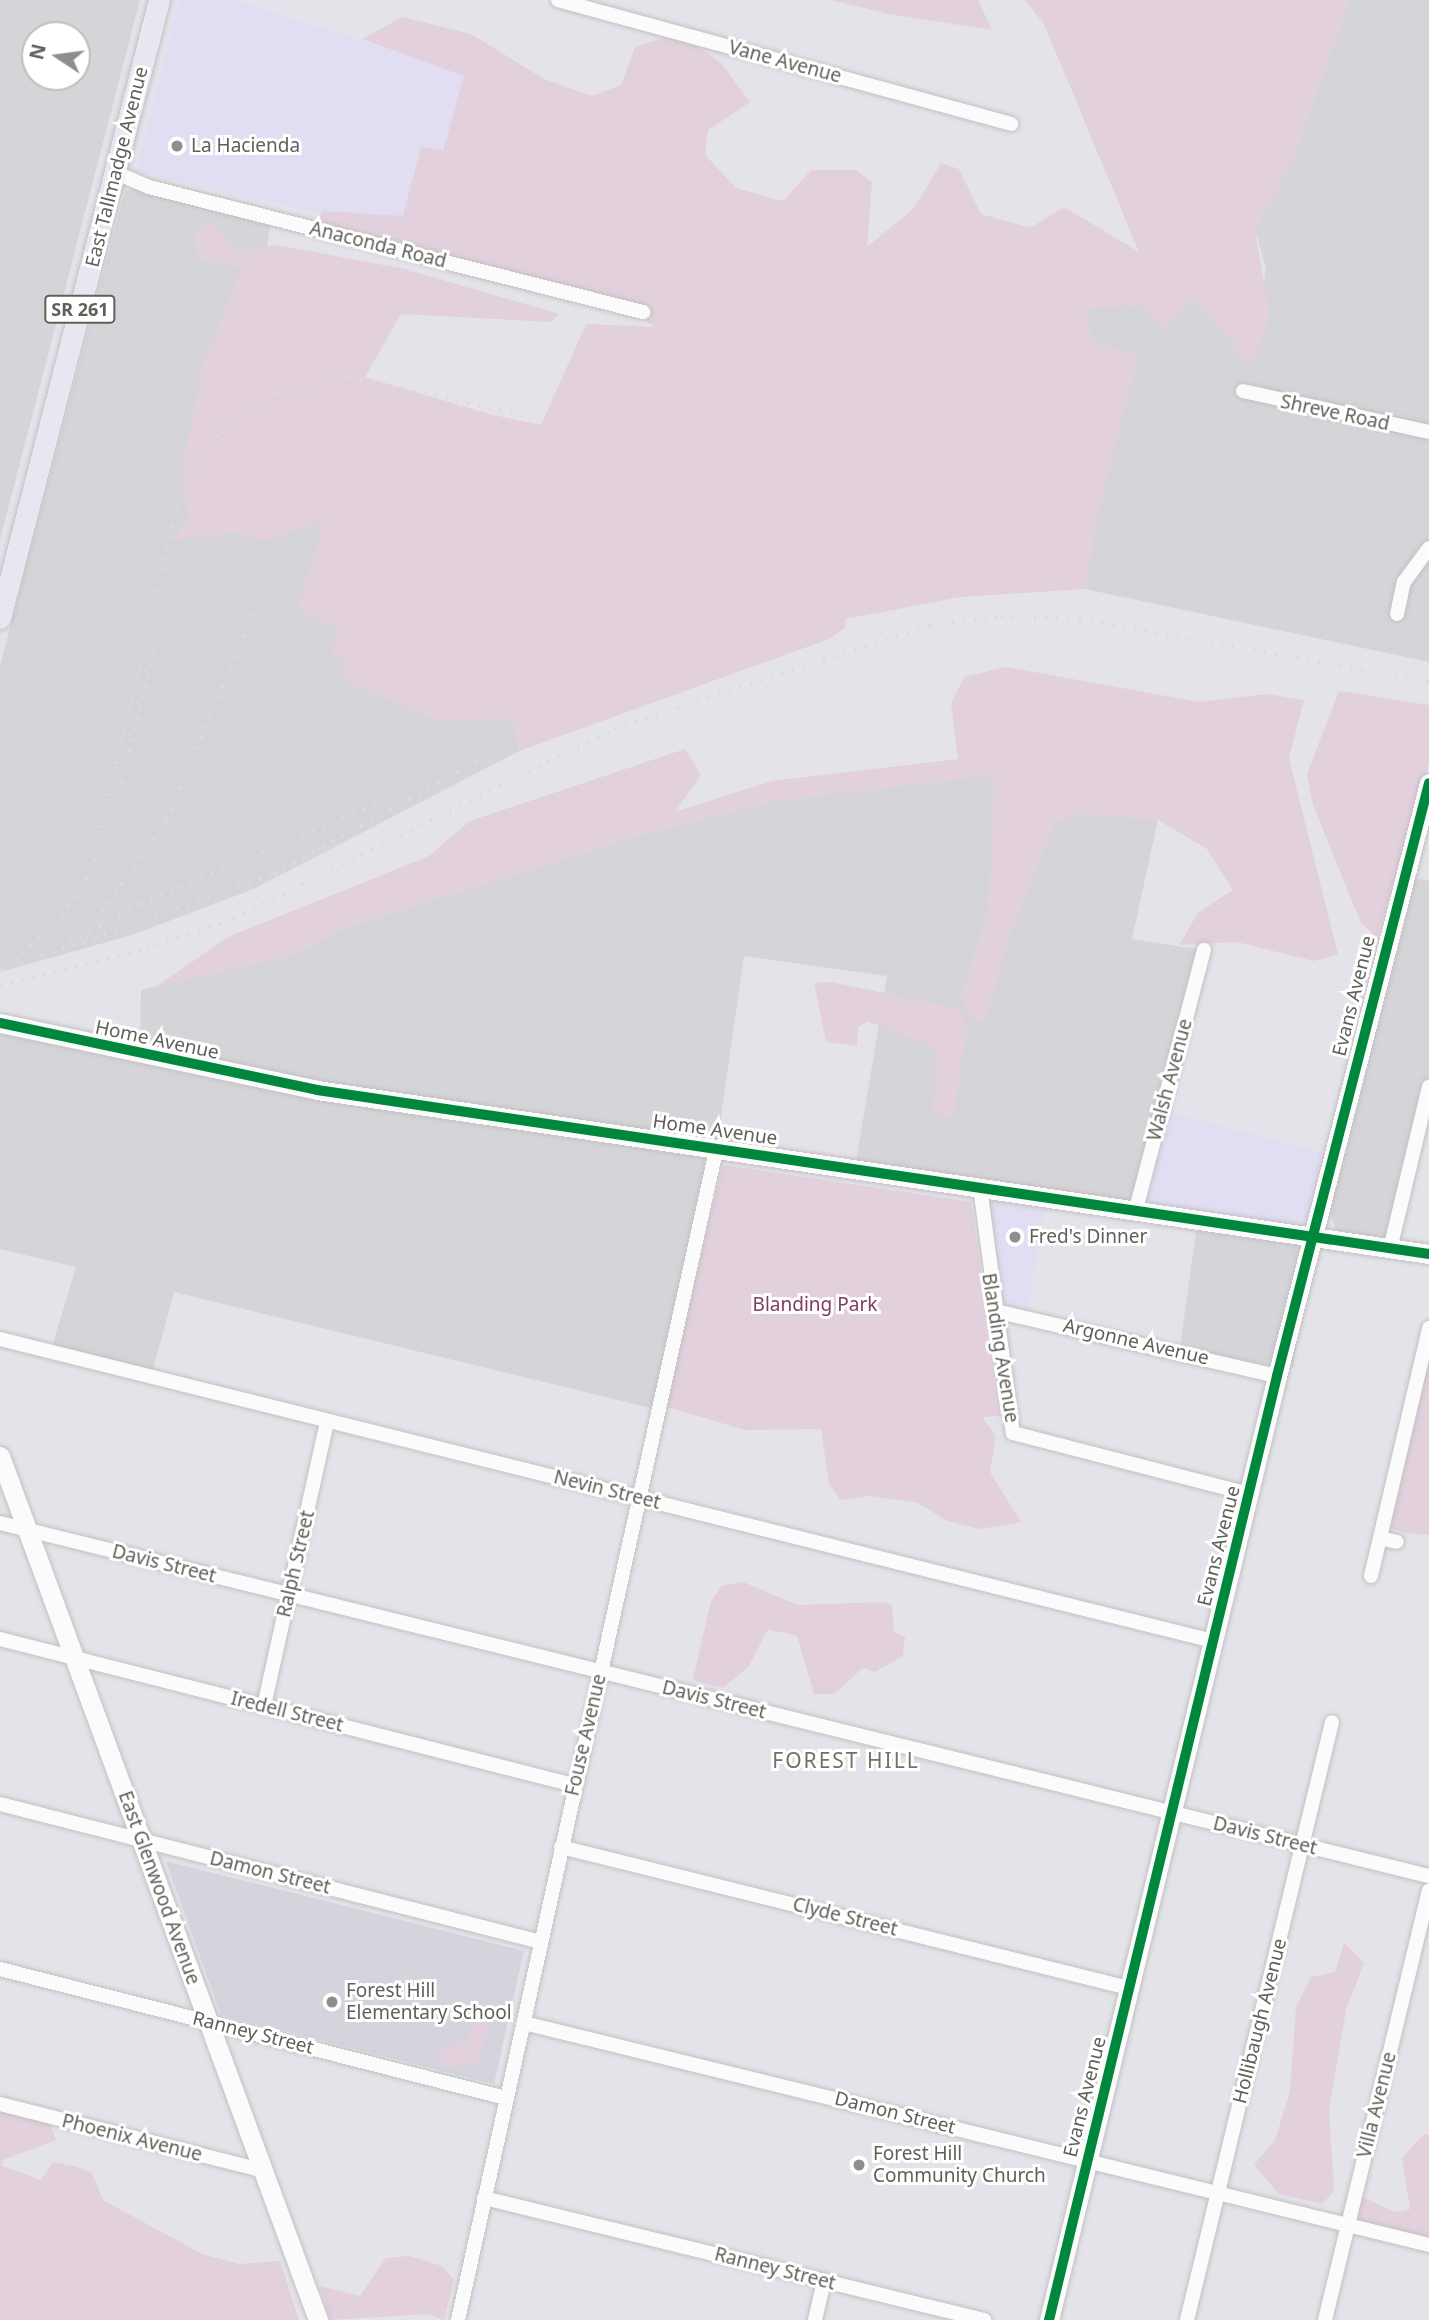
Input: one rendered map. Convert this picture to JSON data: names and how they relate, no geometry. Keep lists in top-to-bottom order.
{
  "streets": {
    "main road": ["East Tallmadge Avenue", "SR 261"],
    "street": [
      "Vane Avenue",
      "Anaconda Road",
      "Shreve Road",
      "Evans Avenue",
      "Home Avenue",
      "Walsh Avenue",
      "Argonne Avenue",
      "Blanding Avenue",
      "Nevin Street",
      "Davis Street",
      "Ralph Street",
      "Iredell Street",
      "Fouse Avenue",
      "Damon Street",
      "East Glenwood Avenue",
      "Clyde Street",
      "Hollibaugh Avenue",
      "Ranney Street",
      "Villa Avenue",
      "Phoenix Avenue"
    ]
  },
  "crossings": [
    ["East Tallmadge Avenue", "Anaconda Road"],
    ["Evans Avenue", "Home Avenue"],
    ["Evans Avenue", "Argonne Avenue"],
    ["Evans Avenue", "Blanding Avenue"],
    ["Evans Avenue", "Nevin Street"],
    ["Evans Avenue", "Davis Street"],
    ["Evans Avenue", "Damon Street"],
    ["Evans Avenue", "Clyde Street"],
    ["Home Avenue", "Walsh Avenue"],
    ["Home Avenue", "Blanding Avenue"],
    ["Home Avenue", "Fouse Avenue"],
    ["Argonne Avenue", "Blanding Avenue"],
    ["Nevin Street", "Ralph Street"],
    ["Nevin Street", "Fouse Avenue"],
    ["Davis Street", "Ralph Street"],
    ["Davis Street", "Fouse Avenue"],
    ["Davis Street", "East Glenwood Avenue"],
    ["Davis Street", "Hollibaugh Avenue"],
    ["Ralph Street", "Iredell Street"],
    ["Iredell Street", "Fouse Avenue"],
    ["Iredell Street", "East Glenwood Avenue"],
    ["Fouse Avenue", "Damon Street"],
    ["Fouse Avenue", "Clyde Street"],
    ["Fouse Avenue", "Ranney Street"],
    ["Damon Street", "East Glenwood Avenue"],
    ["Damon Street", "Hollibaugh Avenue"],
    ["Damon Street", "Villa Avenue"],
    ["East Glenwood Avenue", "Ranney Street"],
    ["East Glenwood Avenue", "Phoenix Avenue"]
  ],
  "districts": ["FOREST HILL"],
  "parks": ["Blanding Park"],
  "places": [
    "La Hacienda",
    "Fred's Dinner",
    "Forest Hill Elementary School",
    "Forest Hill Community Church"
  ],
  "north": "left"
}
